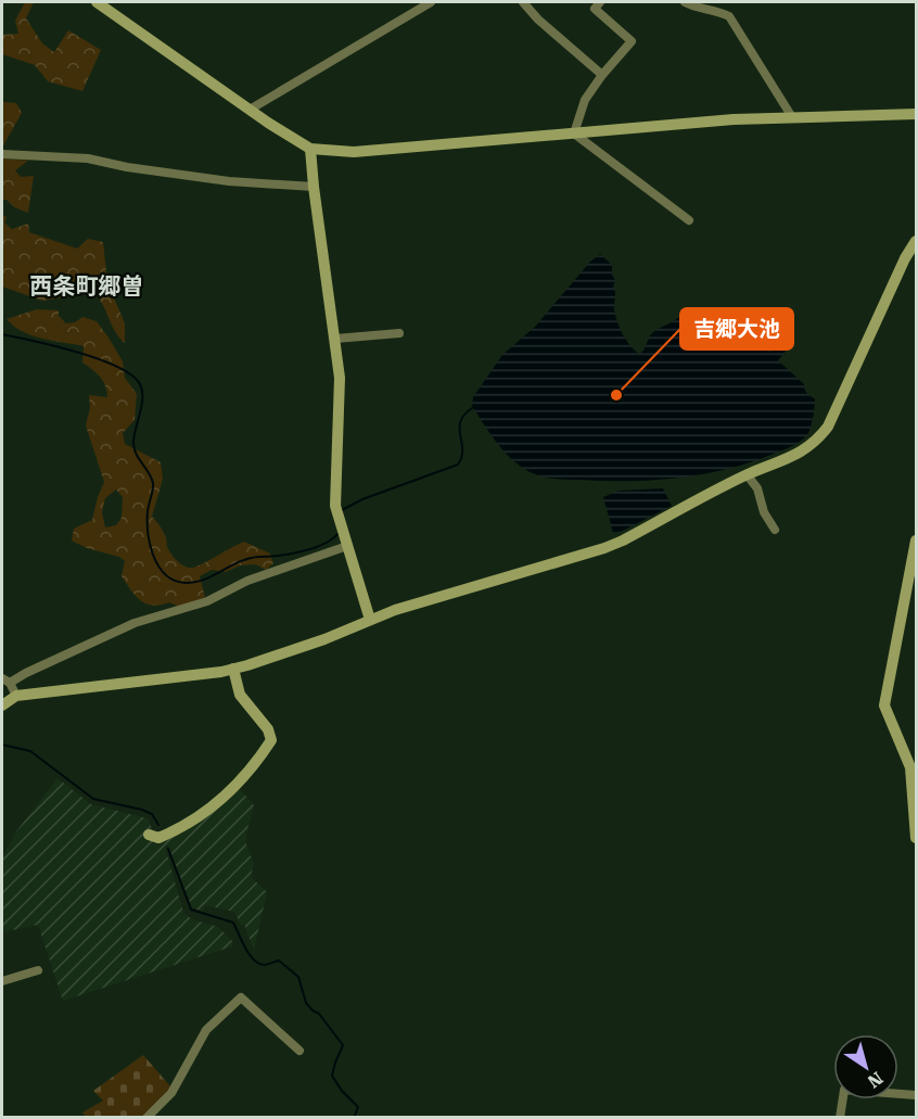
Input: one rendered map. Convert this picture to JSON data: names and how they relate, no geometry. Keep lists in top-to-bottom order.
{
  "districts": ["西条町郷曽"],
  "places": ["吉郷大池"],
  "north": "bottom right"
}
